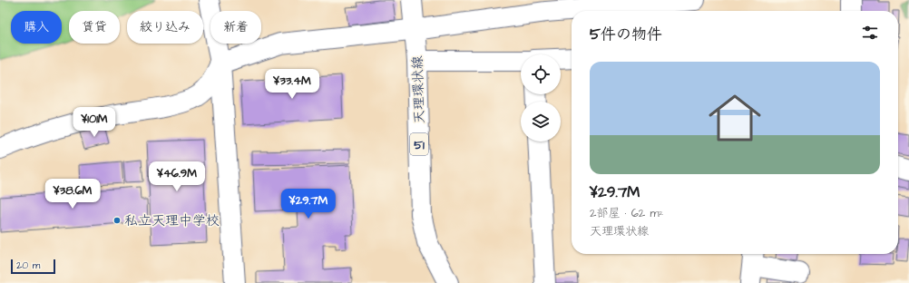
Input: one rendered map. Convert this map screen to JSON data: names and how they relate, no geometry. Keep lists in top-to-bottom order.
{
  "streets": {
    "street": ["天理環状線", "51"]
  },
  "places": ["私立天理中学校"],
  "scale_bar": "20 m",
  "page": {
    "chip": [
      "購入",
      "賃貸",
      "絞り込み",
      "新着"
    ],
    "heading": "5件の物件",
    "list": [
      {
        "name": "¥29.7M",
        "note": "2部屋 · 62 m² · 天理環状線"
      }
    ],
    "price": [
      "¥33.4M",
      "¥101M",
      "¥46.9M",
      "¥38.6M",
      "¥29.7M"
    ],
    "scale": "20 m"
  }
}
